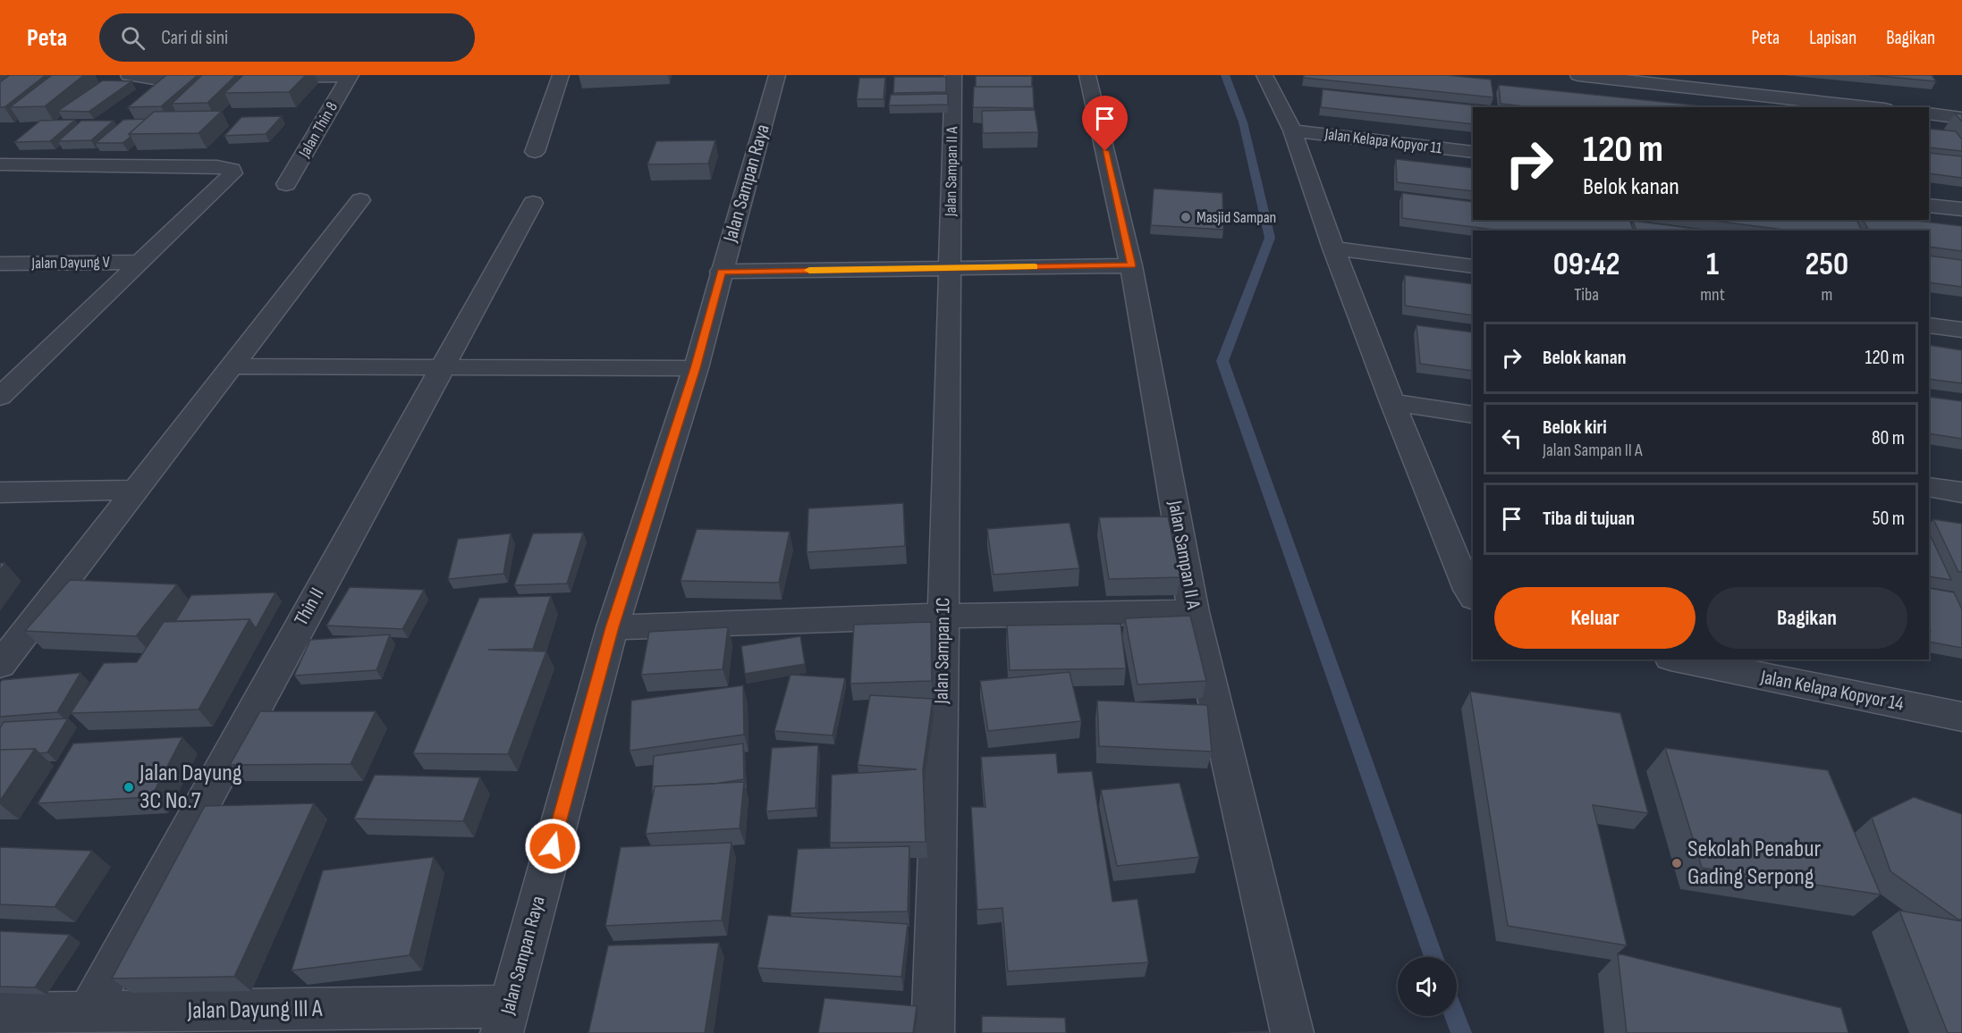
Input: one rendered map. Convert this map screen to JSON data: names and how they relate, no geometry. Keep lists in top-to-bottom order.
{
  "streets": {
    "street": [
      "Jalan Thin 8",
      "Jalan Kelapa Kopyor 11",
      "Jalan Sampan II A",
      "Jalan Sampan Raya",
      "Jalan Dayung V",
      "Thin II",
      "Jalan Sampan 1C",
      "Jalan Kelapa Kopyor 14",
      "Jalan Dayung III A"
    ]
  },
  "crossings": [
    ["Jalan Sampan II A", "Jalan Sampan 1C"],
    ["Jalan Sampan Raya", "Jalan Dayung III A"],
    ["Thin II", "Jalan Dayung III A"]
  ],
  "places": ["Masjid Sampan", "Jalan Dayung 3C No.7", "Sekolah Penabur Gading Serpong"],
  "page": {
    "header": "Peta",
    "search": "Cari di sini",
    "nav": ["Peta", "Lapisan", "Bagikan"],
    "turn": ["120 m", "Belok kanan"],
    "eta": [
      "09:42",
      "Tiba",
      "1",
      "mnt",
      "250",
      "m"
    ],
    "list": [
      {
        "name": "Belok kanan",
        "value": "120 m"
      },
      {
        "name": "Belok kiri",
        "note": "Jalan Sampan II A",
        "value": "80 m"
      },
      {
        "name": "Tiba di tujuan",
        "value": "50 m"
      }
    ],
    "buttons": ["Keluar", "Bagikan"]
  }
}
